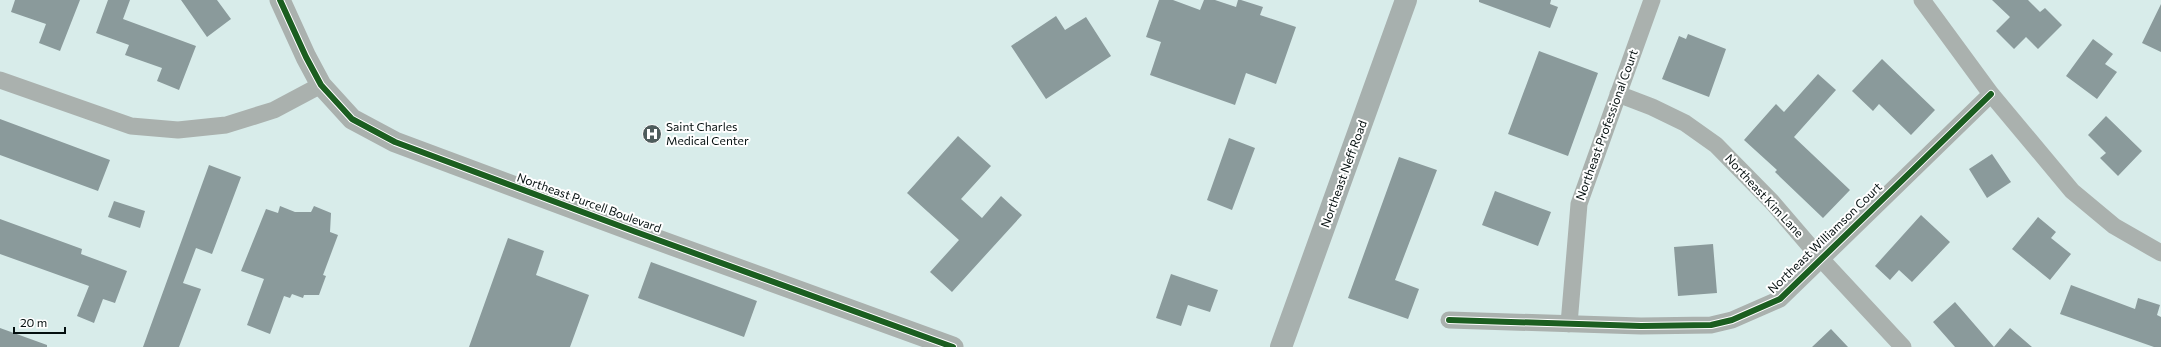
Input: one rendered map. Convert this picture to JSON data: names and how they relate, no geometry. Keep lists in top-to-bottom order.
{
  "streets": {
    "main road": ["Northeast Neff Road"],
    "street": [
      "Northeast Professional Court",
      "Northeast Kim Lane",
      "Northeast Purcell Boulevard",
      "Northeast Williamson Court"
    ]
  },
  "crossings": [
    ["Northeast Professional Court", "Northeast Kim Lane"],
    ["Northeast Professional Court", "Northeast Williamson Court"],
    ["Northeast Kim Lane", "Northeast Williamson Court"]
  ],
  "places": {
    "hospital": ["Saint Charles Medical Center"]
  },
  "scale_bar": "20 m"
}
